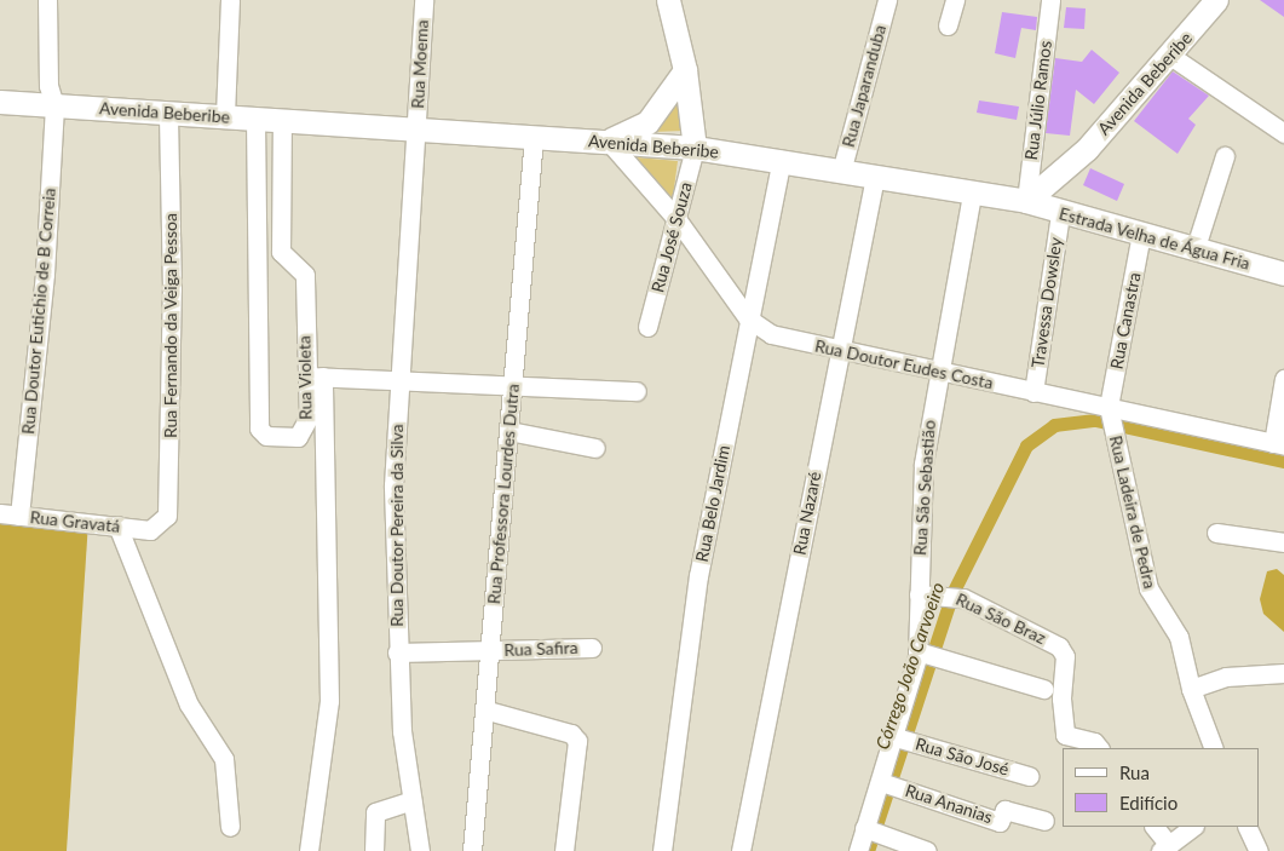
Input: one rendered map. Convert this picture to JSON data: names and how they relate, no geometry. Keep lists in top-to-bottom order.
{
  "streets": {
    "main road": ["Avenida Beberibe", "Estrada Velha de Água Fria"],
    "street": [
      "Rua Moema",
      "Rua Japaranduba",
      "Rua Júlio Ramos",
      "Rua José Souza",
      "Travessa Dowsley",
      "Rua Doutor Eutichio de B Correia",
      "Rua Canastra",
      "Rua Fernando da Veiga Pessoa",
      "Rua Doutor Eudes Costa",
      "Rua Violeta",
      "Rua São Sebastião",
      "Rua Professora Lourdes Dutra",
      "Rua Belo Jardim",
      "Rua Ladeira de Pedra",
      "Rua Nazaré",
      "Rua Gravatá",
      "Rua Doutor Pereira da Silva",
      "Rua São Braz",
      "Rua Safira",
      "Rua São José",
      "Rua Ananias"
    ]
  },
  "crossings": [
    ["Rua Moema", "Avenida Beberibe"],
    ["Rua Moema", "Rua Doutor Pereira da Silva"],
    ["Avenida Beberibe", "Rua Japaranduba"],
    ["Avenida Beberibe", "Rua Júlio Ramos"],
    ["Avenida Beberibe", "Rua José Souza"],
    ["Avenida Beberibe", "Estrada Velha de Água Fria"],
    ["Avenida Beberibe", "Rua Doutor Eutichio de B Correia"],
    ["Avenida Beberibe", "Rua Fernando da Veiga Pessoa"],
    ["Avenida Beberibe", "Rua Doutor Eudes Costa"],
    ["Avenida Beberibe", "Rua Violeta"],
    ["Avenida Beberibe", "Rua São Sebastião"],
    ["Avenida Beberibe", "Rua Professora Lourdes Dutra"],
    ["Avenida Beberibe", "Rua Belo Jardim"],
    ["Avenida Beberibe", "Rua Nazaré"],
    ["Avenida Beberibe", "Rua Doutor Pereira da Silva"],
    ["Rua Júlio Ramos", "Estrada Velha de Água Fria"],
    ["Rua José Souza", "Rua Doutor Eudes Costa"],
    ["Estrada Velha de Água Fria", "Travessa Dowsley"],
    ["Estrada Velha de Água Fria", "Rua Canastra"],
    ["Travessa Dowsley", "Rua Doutor Eudes Costa"],
    ["Rua Doutor Eutichio de B Correia", "Rua Gravatá"],
    ["Rua Canastra", "Rua Doutor Eudes Costa"],
    ["Rua Canastra", "Rua Ladeira de Pedra"],
    ["Rua Fernando da Veiga Pessoa", "Rua Gravatá"],
    ["Rua Doutor Eudes Costa", "Rua São Sebastião"],
    ["Rua Doutor Eudes Costa", "Rua Belo Jardim"],
    ["Rua Doutor Eudes Costa", "Rua Ladeira de Pedra"],
    ["Rua Doutor Eudes Costa", "Rua Nazaré"],
    ["Rua Violeta", "Rua Professora Lourdes Dutra"],
    ["Rua Violeta", "Rua Doutor Pereira da Silva"],
    ["Rua São Sebastião", "Rua São Braz"],
    ["Rua São Sebastião", "Rua São José"],
    ["Rua São Sebastião", "Rua Ananias"],
    ["Rua Professora Lourdes Dutra", "Rua Safira"],
    ["Rua Doutor Pereira da Silva", "Rua Safira"]
  ],
  "water": ["Córrego João Carvoeiro"],
  "legend": ["Rua", "Edifício"]
}
